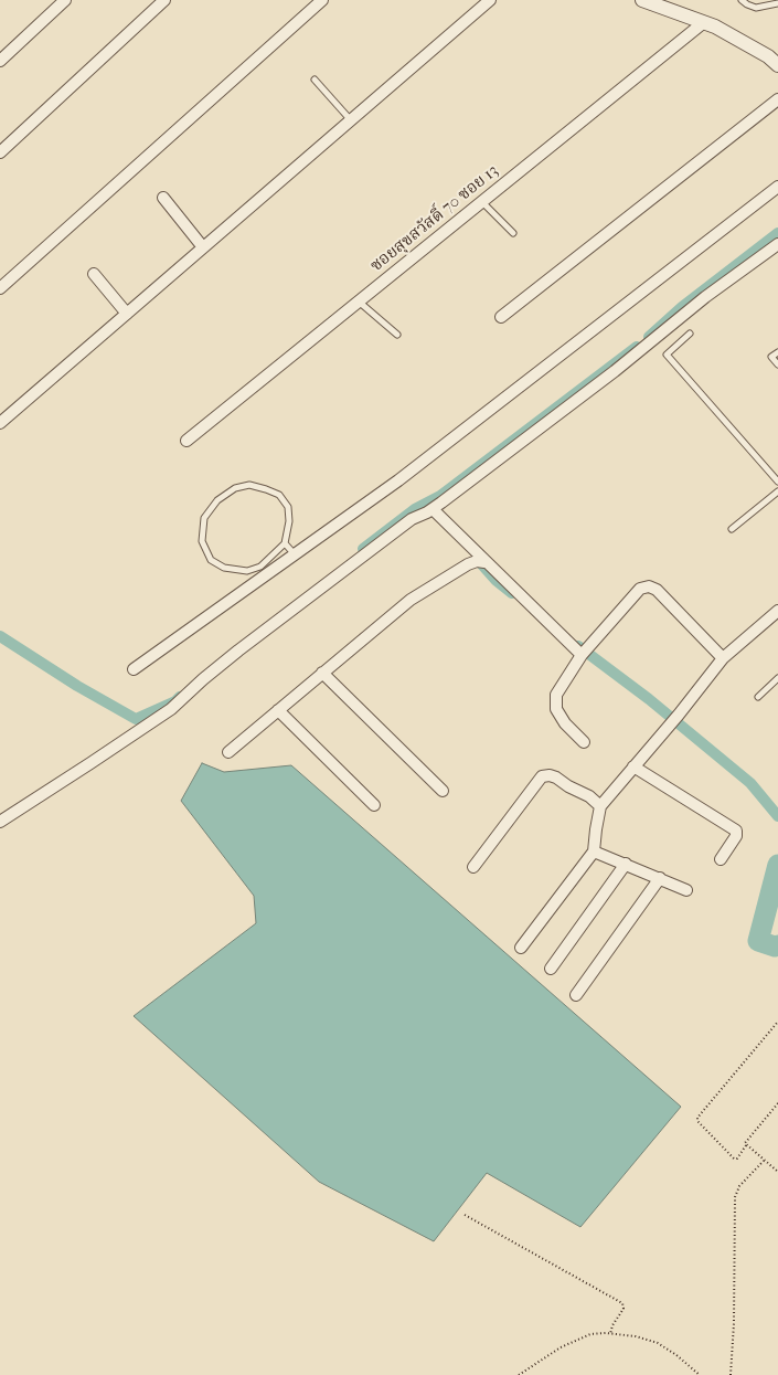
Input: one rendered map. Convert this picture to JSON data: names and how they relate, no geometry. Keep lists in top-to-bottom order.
{
  "streets": {
    "street": ["ซอยสุขสวัสดิ์ 70 ซอย 13"]
  }
}
